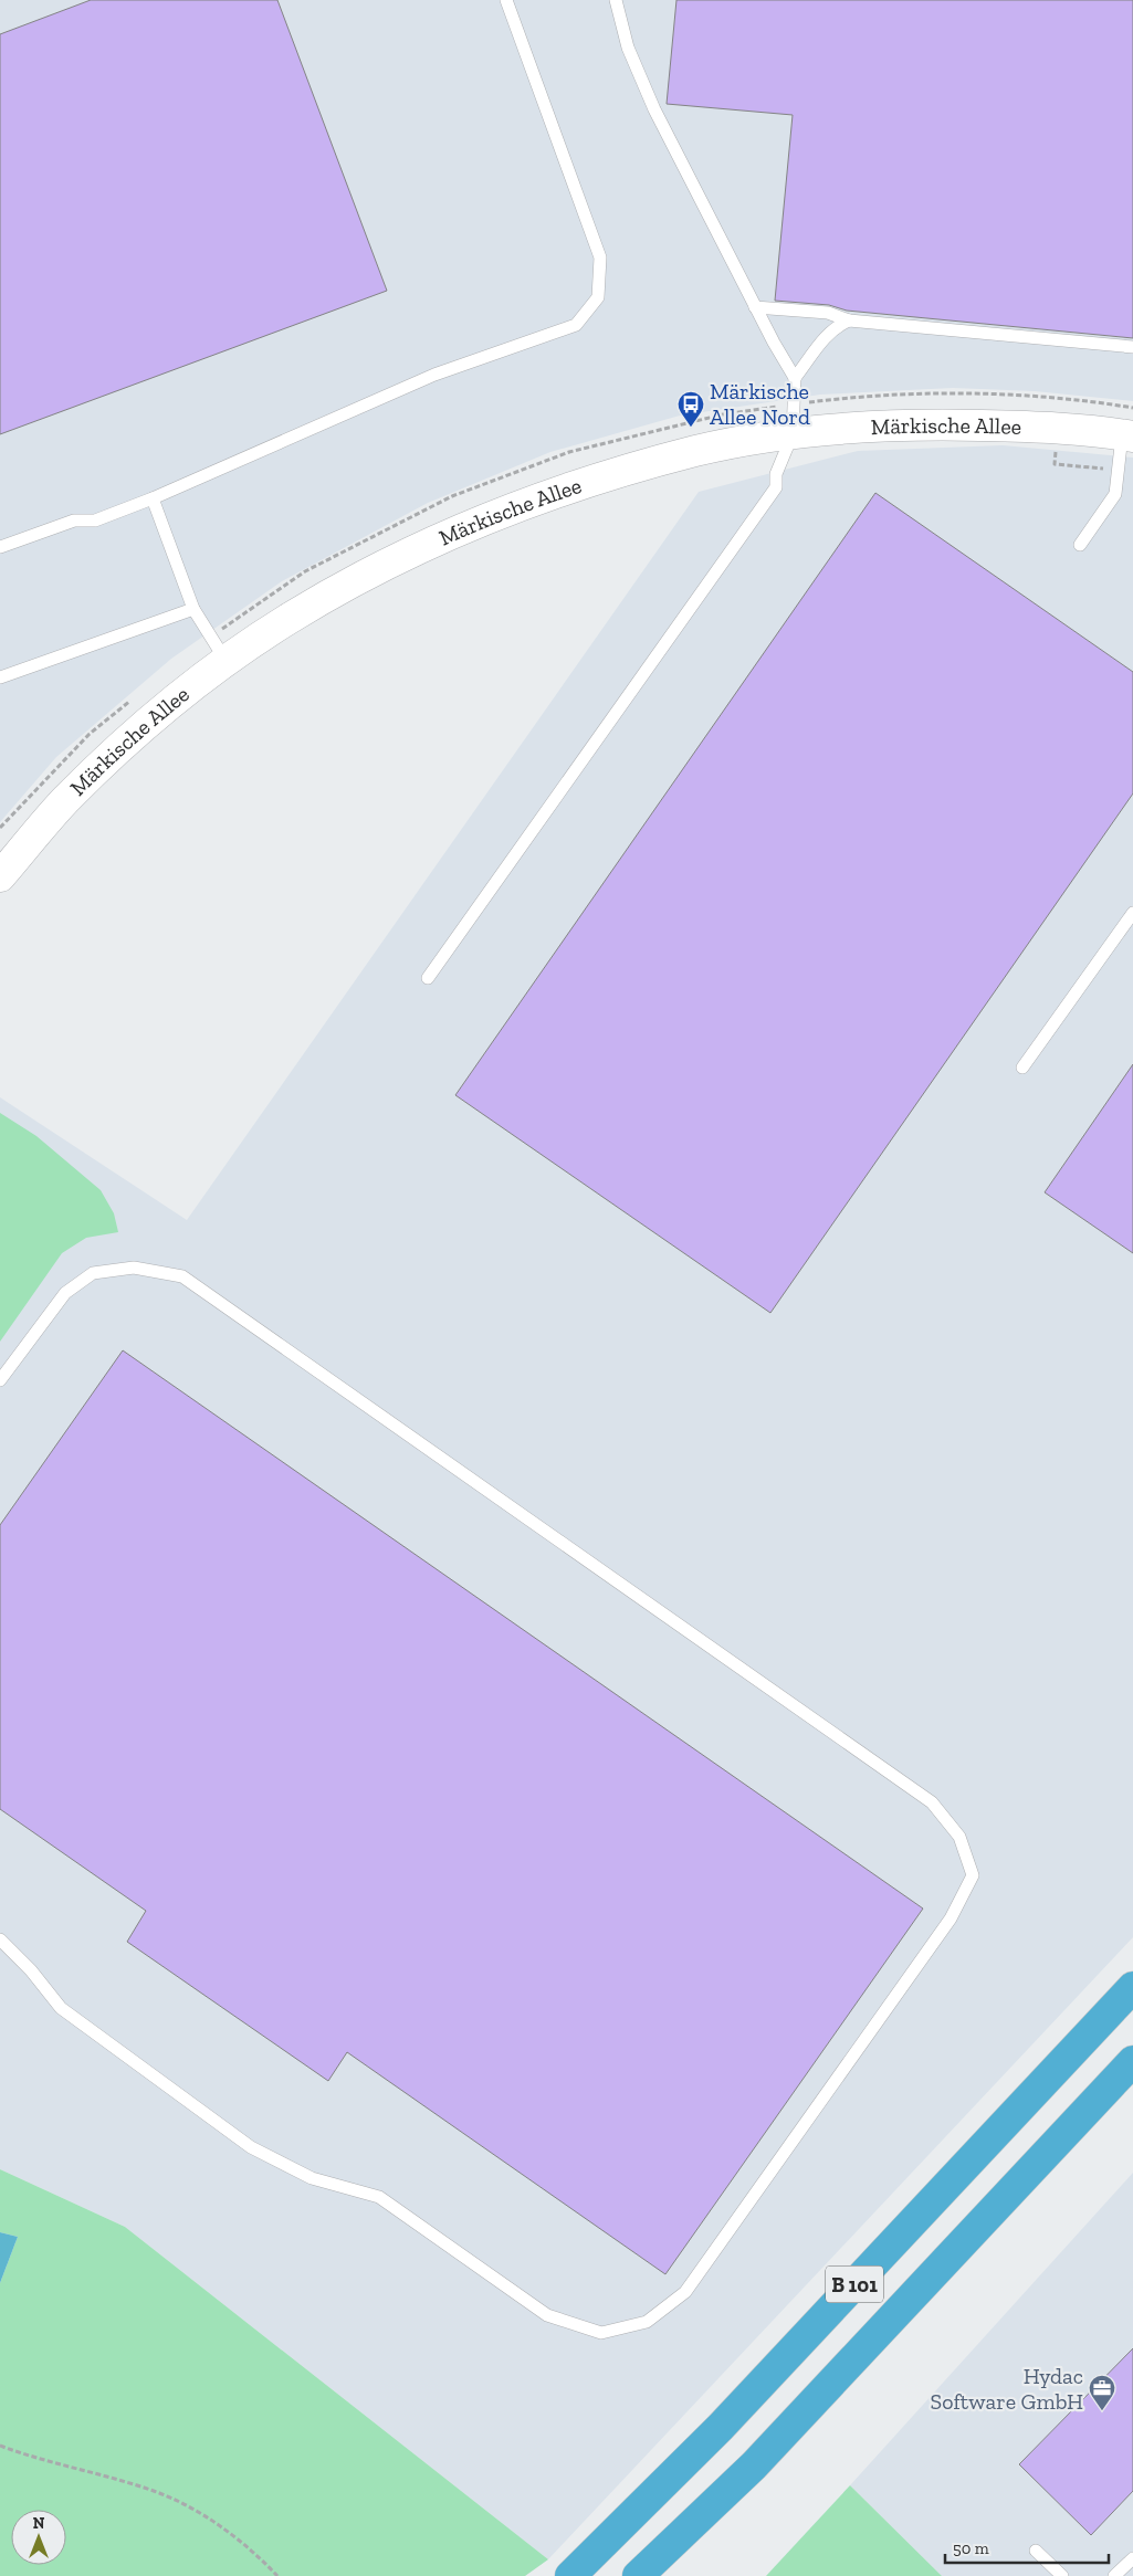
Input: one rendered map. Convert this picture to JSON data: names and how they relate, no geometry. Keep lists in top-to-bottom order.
{
  "streets": {
    "highway": ["B 101"],
    "street": ["Märkische Allee"]
  },
  "places": {
    "bus stop": ["Märkische Allee Nord"],
    "office": ["Hydac Software GmbH"]
  },
  "scale_bar": "50 m",
  "north": "top"
}
